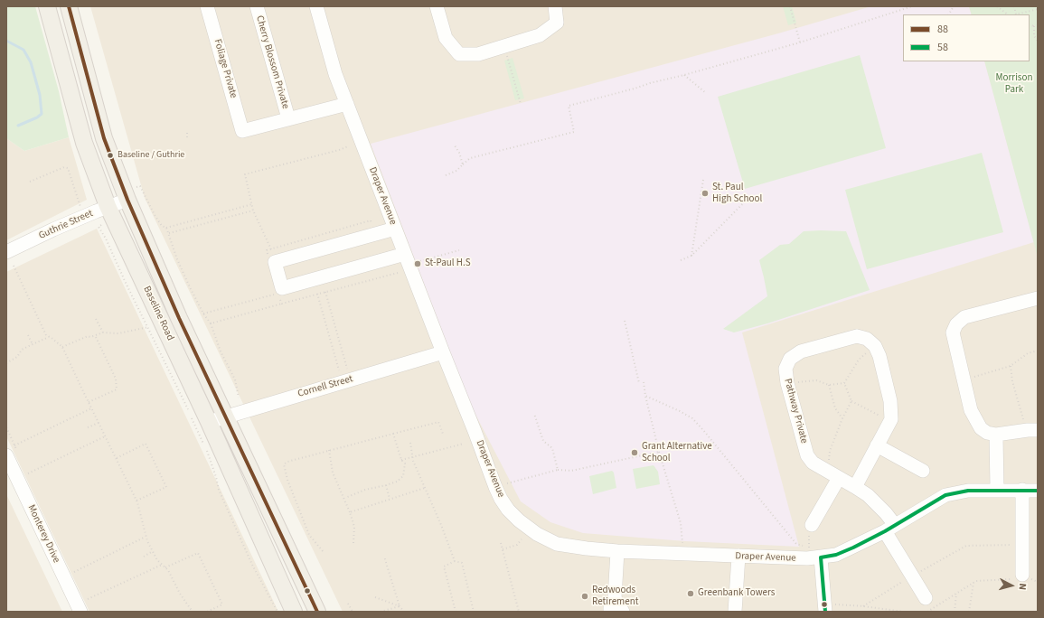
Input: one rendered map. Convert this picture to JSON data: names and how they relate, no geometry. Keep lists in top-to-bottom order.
{
  "streets": {
    "main road": ["Baseline Road"],
    "street": [
      "Cherry Blossom Private",
      "Foliage Private",
      "Draper Avenue",
      "Guthrie Street",
      "Cornell Street",
      "Pathway Private",
      "Monterey Drive"
    ]
  },
  "crossings": [
    ["Cherry Blossom Private", "Foliage Private"],
    ["Draper Avenue", "Cornell Street"],
    ["Draper Avenue", "Pathway Private"],
    ["Guthrie Street", "Baseline Road"],
    ["Baseline Road", "Cornell Street"]
  ],
  "parks": ["Morrison Park"],
  "places": [
    "Baseline / Guthrie",
    "St. Paul High School",
    "St-Paul H.S",
    "Grant Alternative School",
    "Greenbank Towers",
    "Redwoods Retirement"
  ],
  "lines": ["transit line 88", "transit line 58"],
  "legend": ["88", "58"],
  "north": "right"
}
